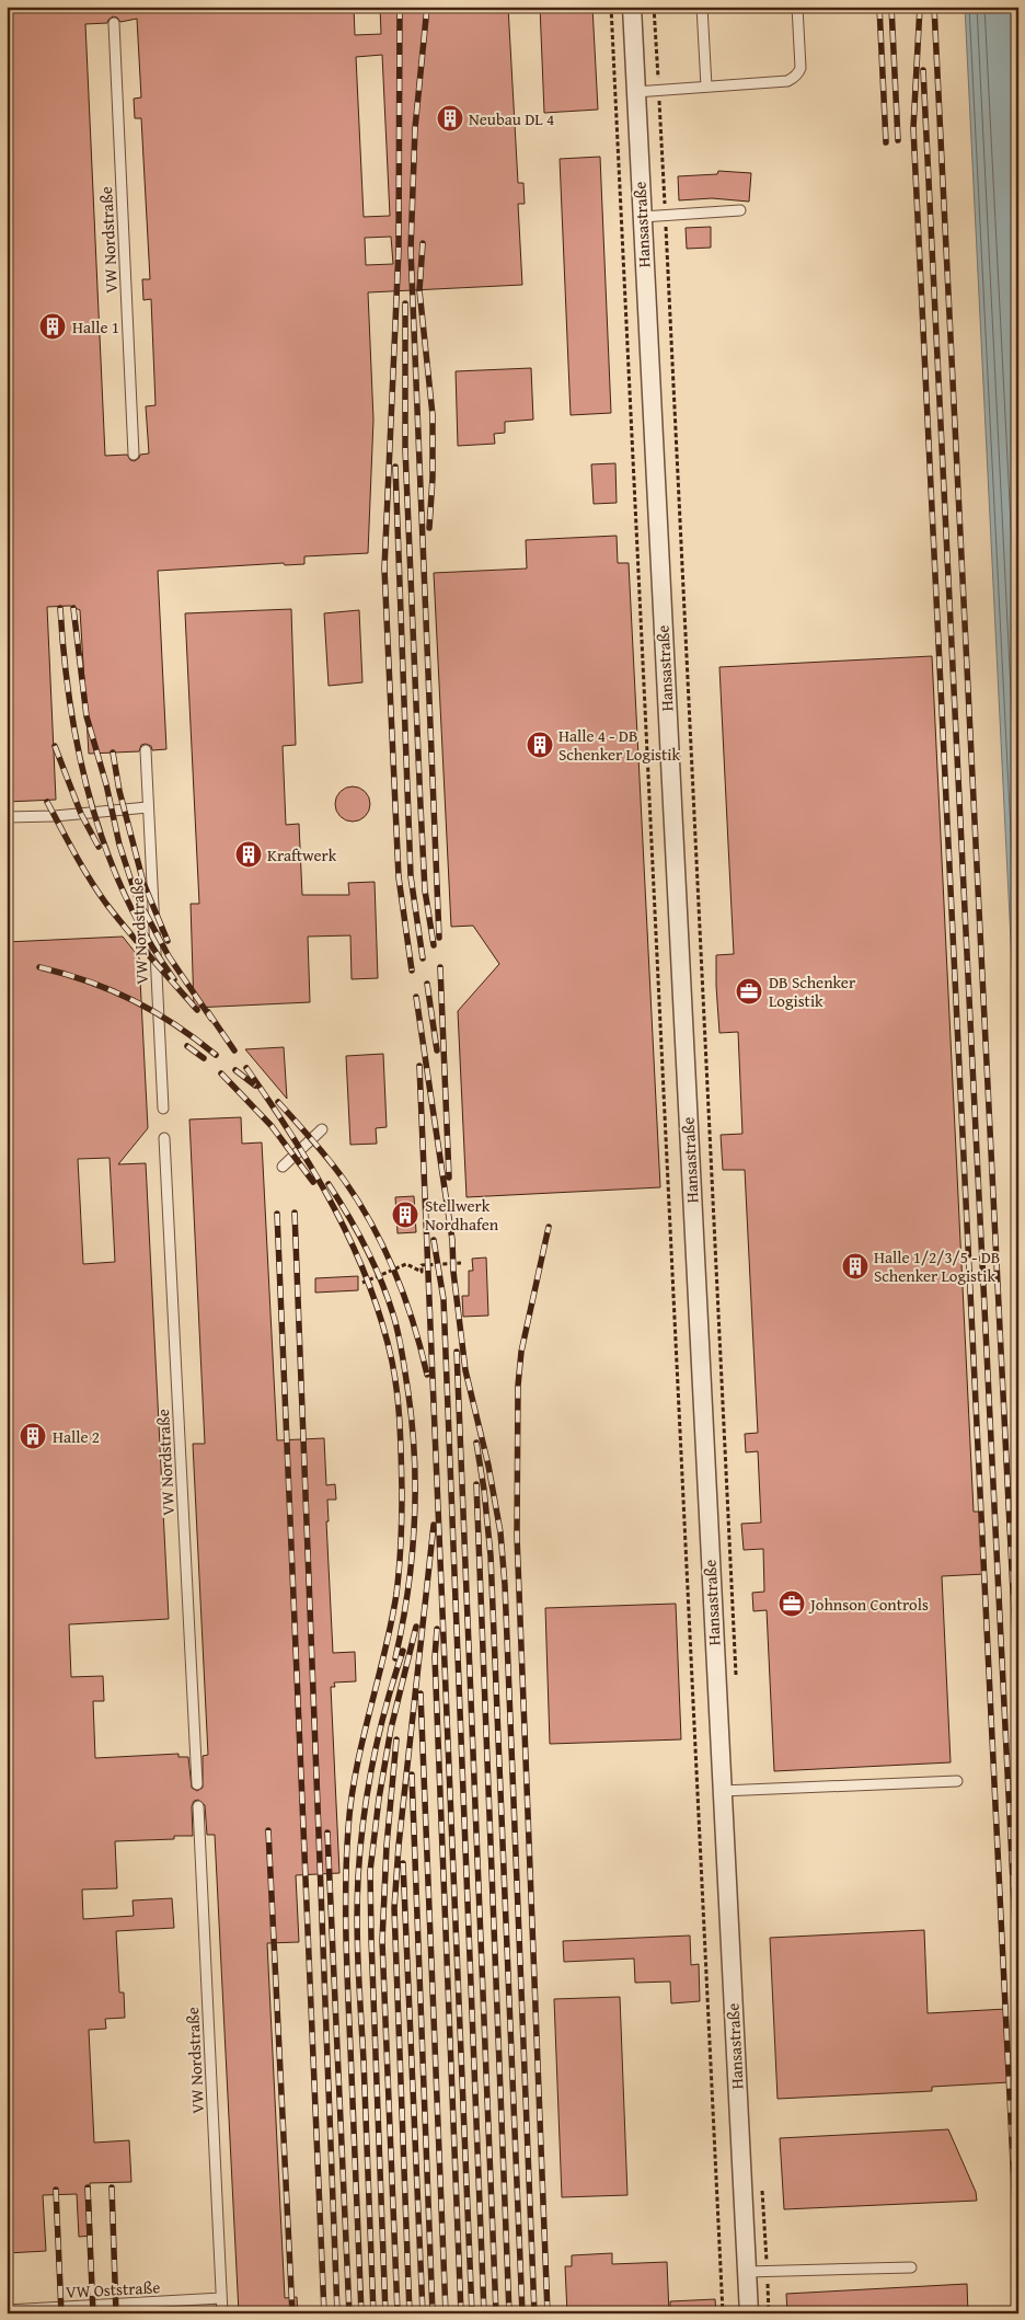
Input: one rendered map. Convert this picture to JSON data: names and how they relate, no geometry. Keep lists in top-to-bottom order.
{
  "streets": {
    "street": ["Hansastraße"],
    "lane": ["VW Nordstraße", "VW Oststraße"]
  },
  "crossings": [
    ["VW Nordstraße", "VW Oststraße"]
  ],
  "places": {
    "building": [
      "Neubau DL 4",
      "Halle 1",
      "Halle 4 - DB Schenker Logistik",
      "Kraftwerk",
      "Stellwerk Nordhafen",
      "Halle 1/2/3/5 - DB Schenker Logistik",
      "Halle 2"
    ],
    "office": ["DB Schenker Logistik", "Johnson Controls"]
  }
}
